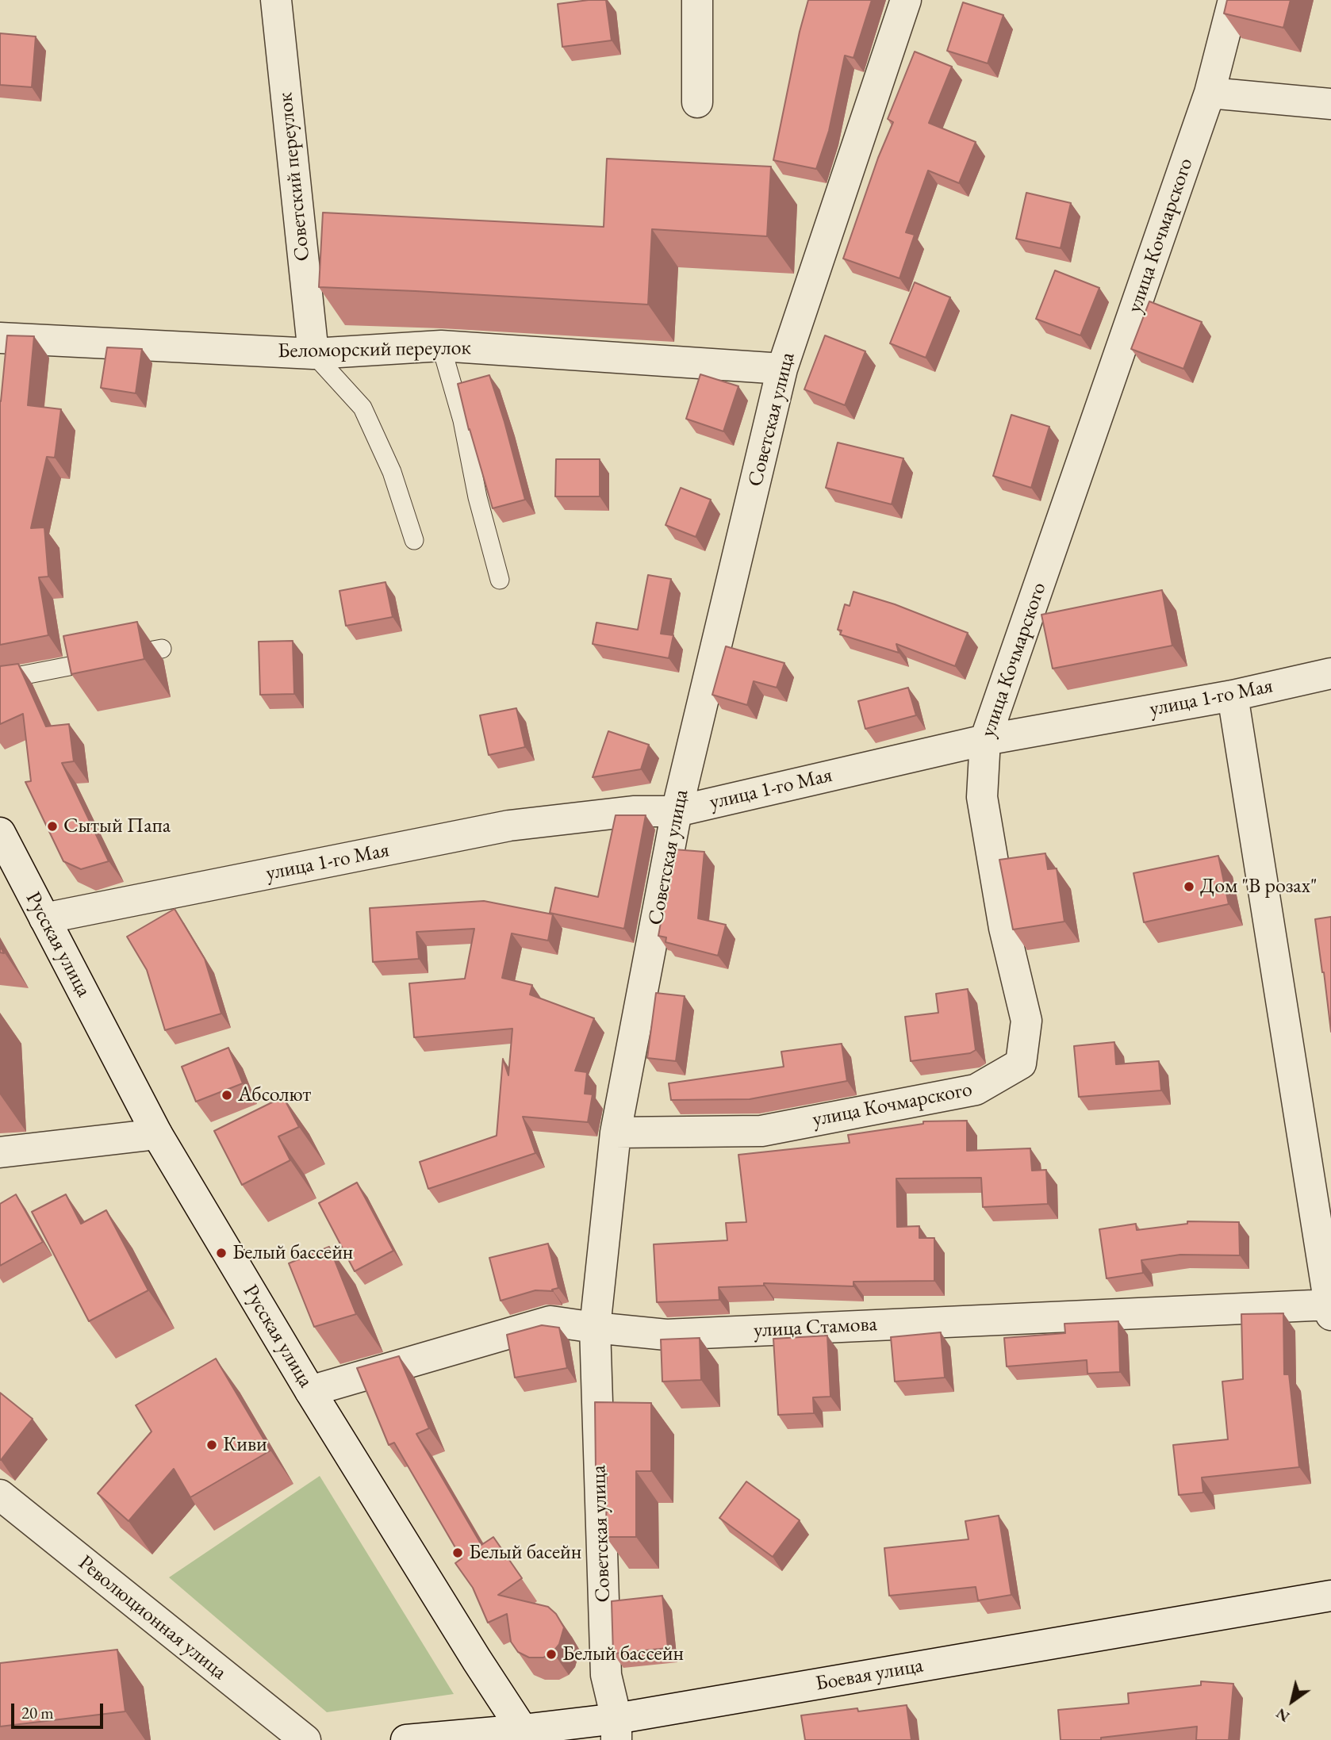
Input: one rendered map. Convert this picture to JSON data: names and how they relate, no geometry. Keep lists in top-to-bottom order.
{
  "streets": {
    "street": [
      "Советский переулок",
      "улица Кочмарского",
      "Беломорский переулок",
      "Советская улица",
      "улица 1-го Мая",
      "Русская улица",
      "улица Стамова",
      "Революционная улица",
      "Боевая улица"
    ]
  },
  "crossings": [
    ["Советский переулок", "Беломорский переулок"],
    ["улица Кочмарского", "Советская улица"],
    ["улица Кочмарского", "улица 1-го Мая"],
    ["Беломорский переулок", "Советская улица"],
    ["Советская улица", "улица 1-го Мая"],
    ["Советская улица", "улица Стамова"],
    ["Советская улица", "Боевая улица"],
    ["улица 1-го Мая", "Русская улица"],
    ["Русская улица", "улица Стамова"],
    ["Русская улица", "Боевая улица"]
  ],
  "places": [
    "Сытый Папа",
    "Дом \"В розах\"",
    "Абсолют",
    "Белый бассейн",
    "Киви",
    "Белый басейн",
    "Белый баcсейн"
  ],
  "scale_bar": "20 m",
  "north": "bottom left"
}
